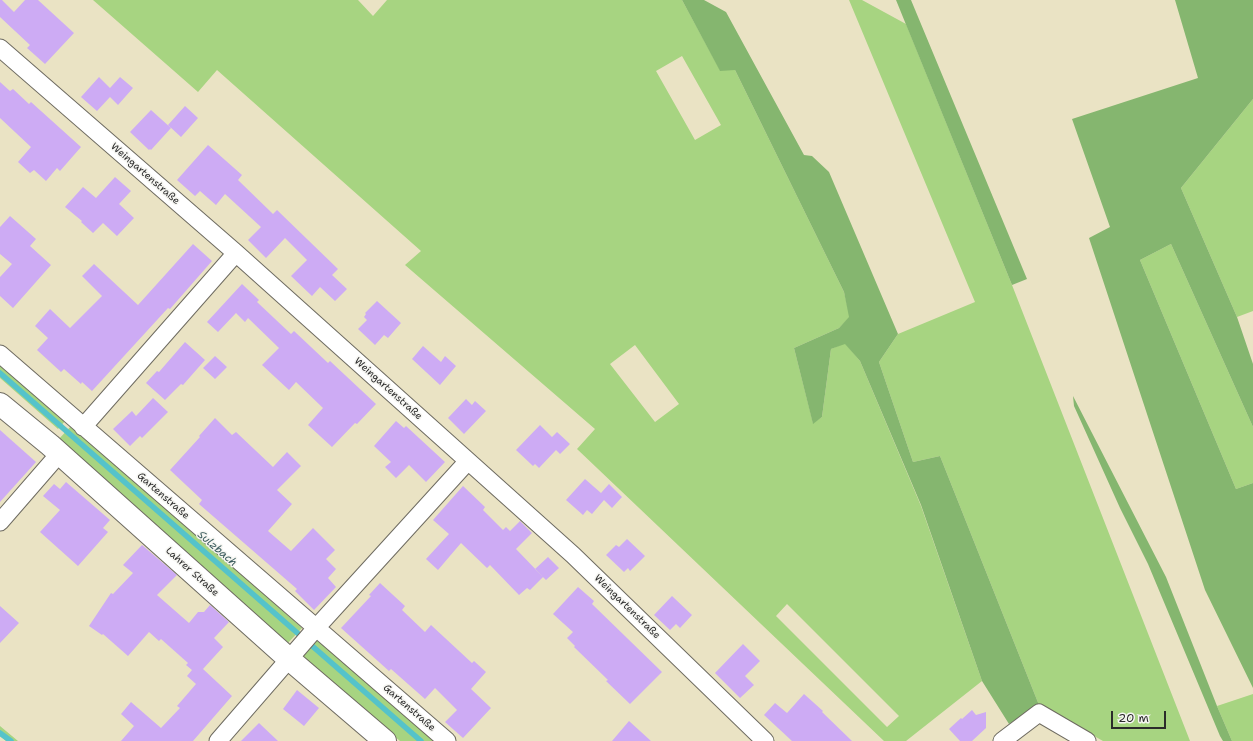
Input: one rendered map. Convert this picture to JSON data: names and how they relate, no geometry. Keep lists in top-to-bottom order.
{
  "streets": {
    "street": ["Weingartenstraße", "Gartenstraße", "Lahrer Straße"]
  },
  "water": ["Sulzbach"],
  "scale_bar": "20 m"
}
